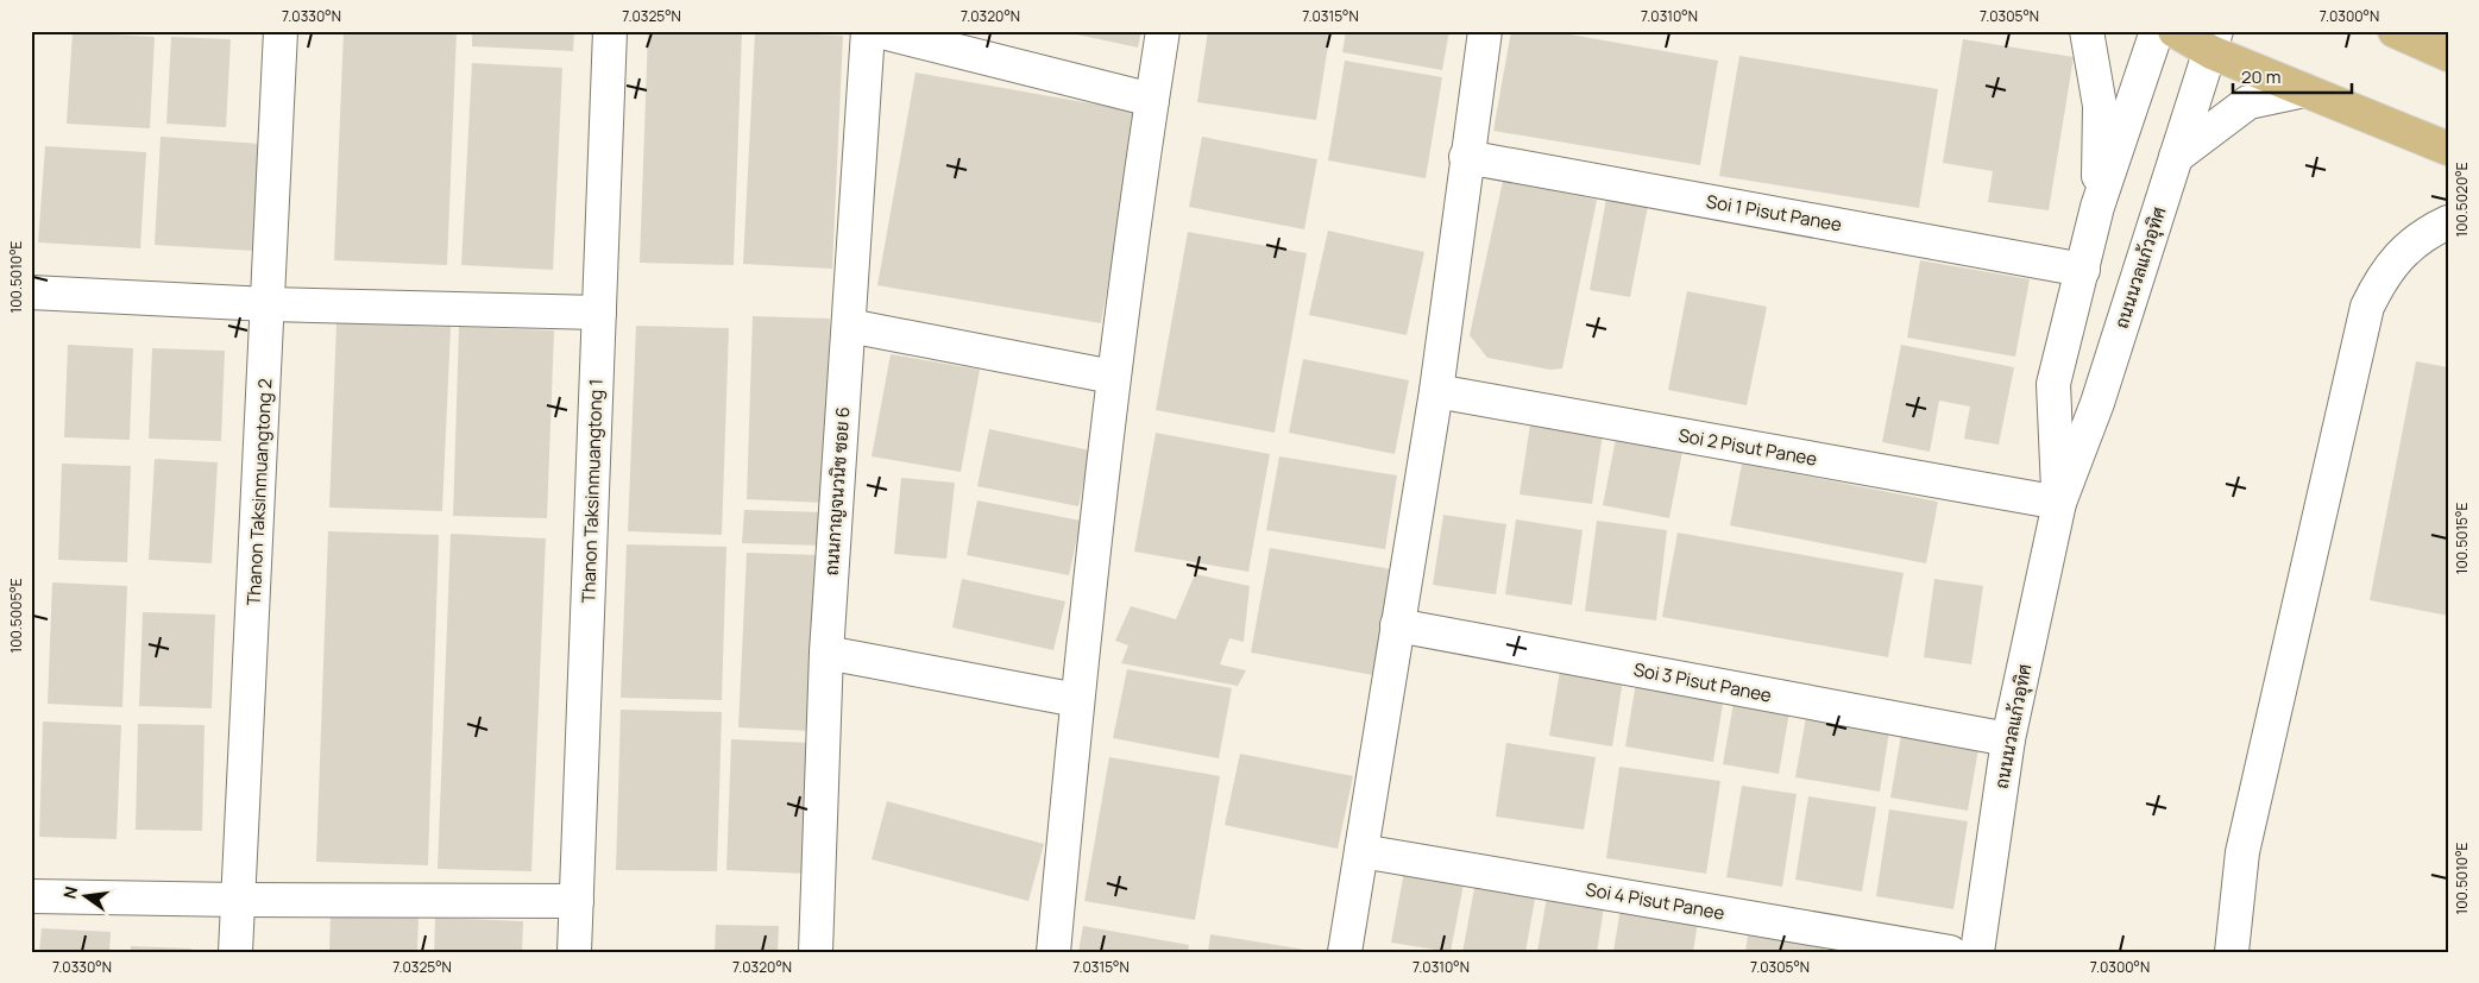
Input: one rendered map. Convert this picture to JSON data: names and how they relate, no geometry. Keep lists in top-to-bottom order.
{
  "streets": {
    "street": [
      "Soi 1 Pisut Panee",
      "ถนนนวลแก้วอุทิศ",
      "Soi 2 Pisut Panee",
      "Thanon Taksinmuangtong 1",
      "ถนนกาญจนวนิช ซอย 6",
      "Thanon Taksinmuangtong 2",
      "Soi 3 Pisut Panee",
      "Soi 4 Pisut Panee"
    ]
  },
  "crossings": [
    ["Soi 1 Pisut Panee", "ถนนนวลแก้วอุทิศ"],
    ["ถนนนวลแก้วอุทิศ", "Soi 2 Pisut Panee"],
    ["ถนนนวลแก้วอุทิศ", "Soi 3 Pisut Panee"]
  ],
  "scale_bar": "20 m",
  "north": "left",
  "coordinates": [
    "7.0330°N",
    "7.0325°N",
    "7.0320°N",
    "7.0315°N",
    "7.0310°N",
    "7.0305°N",
    "7.0300°N",
    "100.5020°E",
    "100.5010°E",
    "100.5015°E",
    "100.5005°E"
  ]
}
